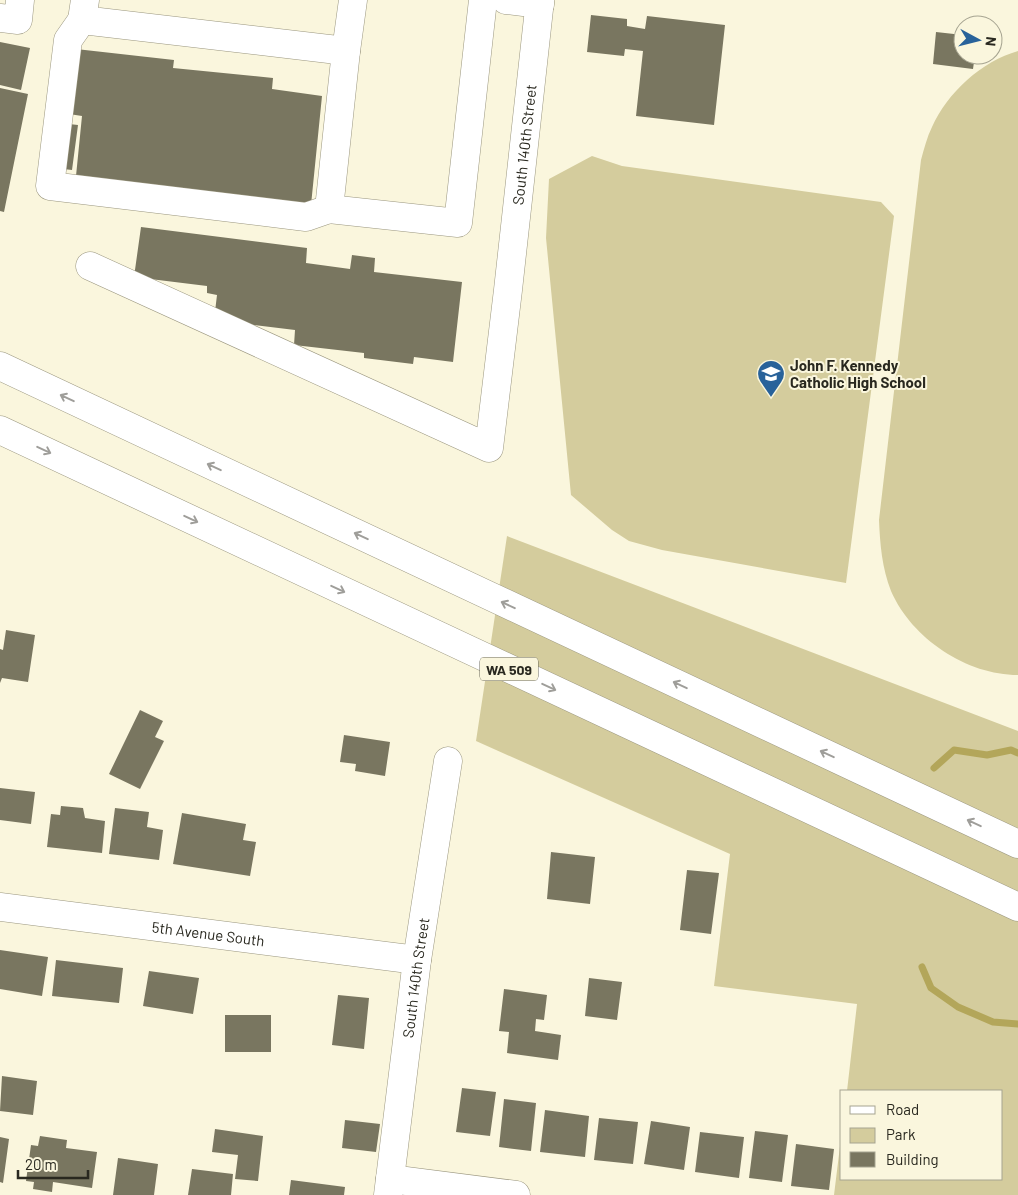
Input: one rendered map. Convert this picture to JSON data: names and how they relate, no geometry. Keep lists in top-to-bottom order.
{
  "streets": {
    "main road": ["South 140th Street", "WA 509", "5th Avenue South"]
  },
  "crossings": [
    ["South 140th Street", "5th Avenue South"]
  ],
  "places": {
    "school or university": ["John F. Kennedy Catholic High School"]
  },
  "legend": ["Road", "Park", "Building"],
  "scale_bar": "20 m",
  "north": "right"
}
